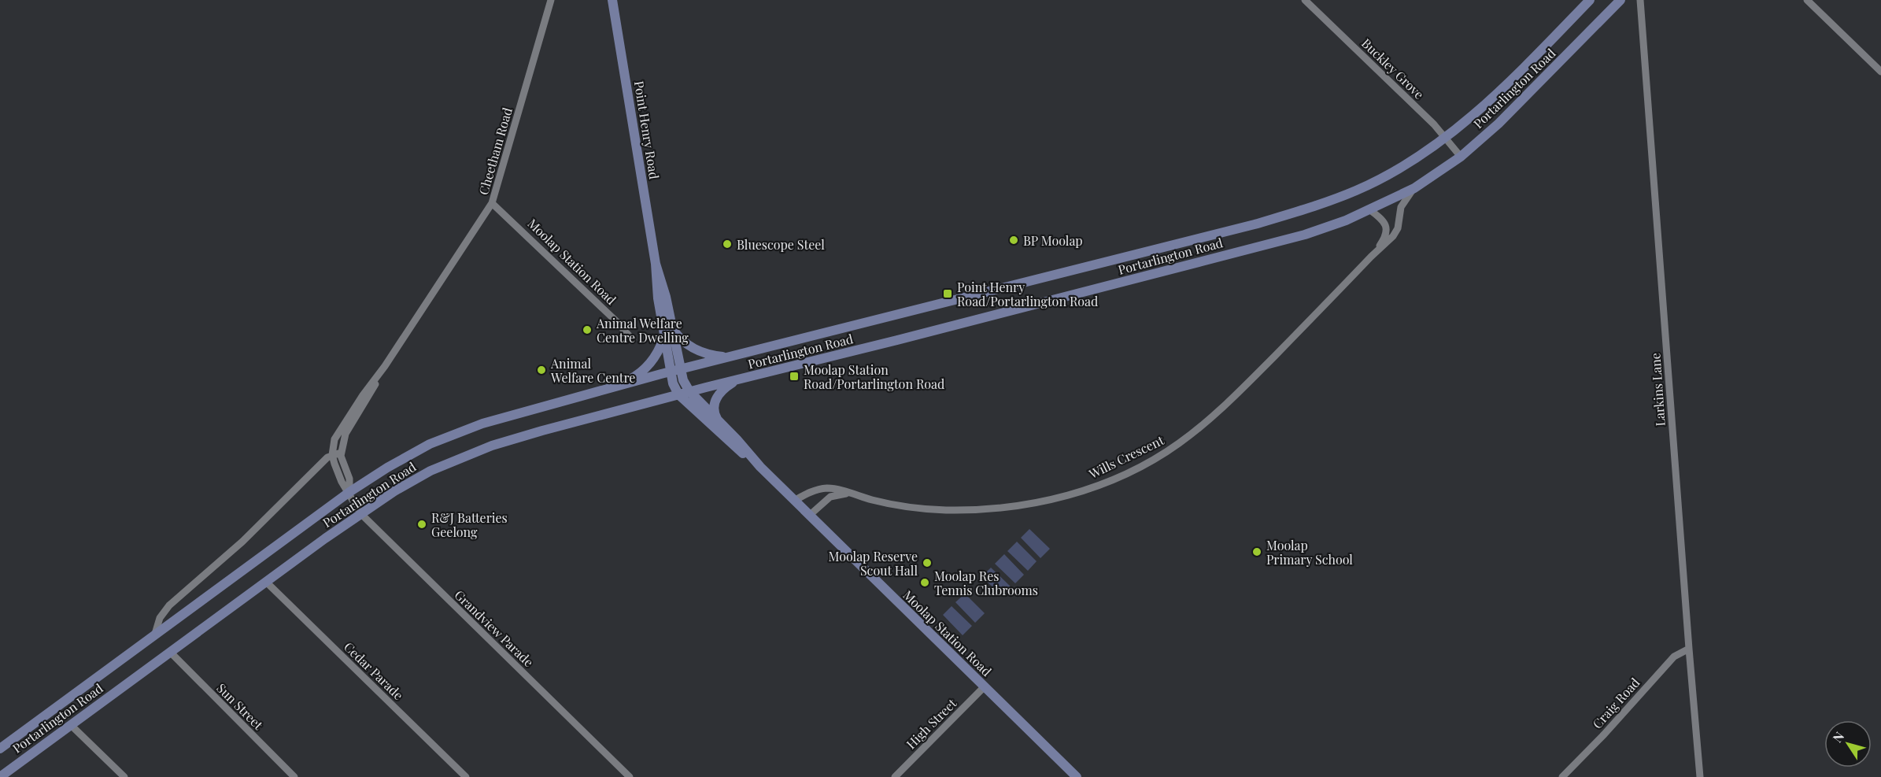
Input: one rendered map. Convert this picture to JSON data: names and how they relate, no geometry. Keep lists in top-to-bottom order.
{
  "streets": {
    "main road": ["Portarlington Road", "Point Henry Road", "Moolap Station Road"],
    "street": [
      "Buckley Grove",
      "Cheetham Road",
      "Larkins Lane",
      "Wills Crescent",
      "Grandview Parade",
      "Cedar Parade",
      "Craig Road",
      "Sun Street",
      "High Street"
    ]
  },
  "crossings": [
    ["Buckley Grove", "Portarlington Road"],
    ["Portarlington Road", "Point Henry Road"],
    ["Portarlington Road", "Moolap Station Road"],
    ["Portarlington Road", "Wills Crescent"],
    ["Portarlington Road", "Grandview Parade"],
    ["Portarlington Road", "Cedar Parade"],
    ["Portarlington Road", "Sun Street"],
    ["Point Henry Road", "Moolap Station Road"],
    ["Cheetham Road", "Moolap Station Road"],
    ["Moolap Station Road", "Wills Crescent"],
    ["Moolap Station Road", "High Street"],
    ["Larkins Lane", "Craig Road"]
  ],
  "places": {
    "other": [
      "BP Moolap",
      "Bluescope Steel",
      "Animal Welfare Centre Dwelling",
      "Animal Welfare Centre",
      "R&J Batteries Geelong",
      "Moolap Primary School",
      "Moolap Reserve Scout Hall",
      "Moolap Res Tennis Clubrooms"
    ],
    "transit": ["Point Henry Road/Portarlington Road", "Moolap Station Road/Portarlington Road"]
  },
  "north": "top left"
}
